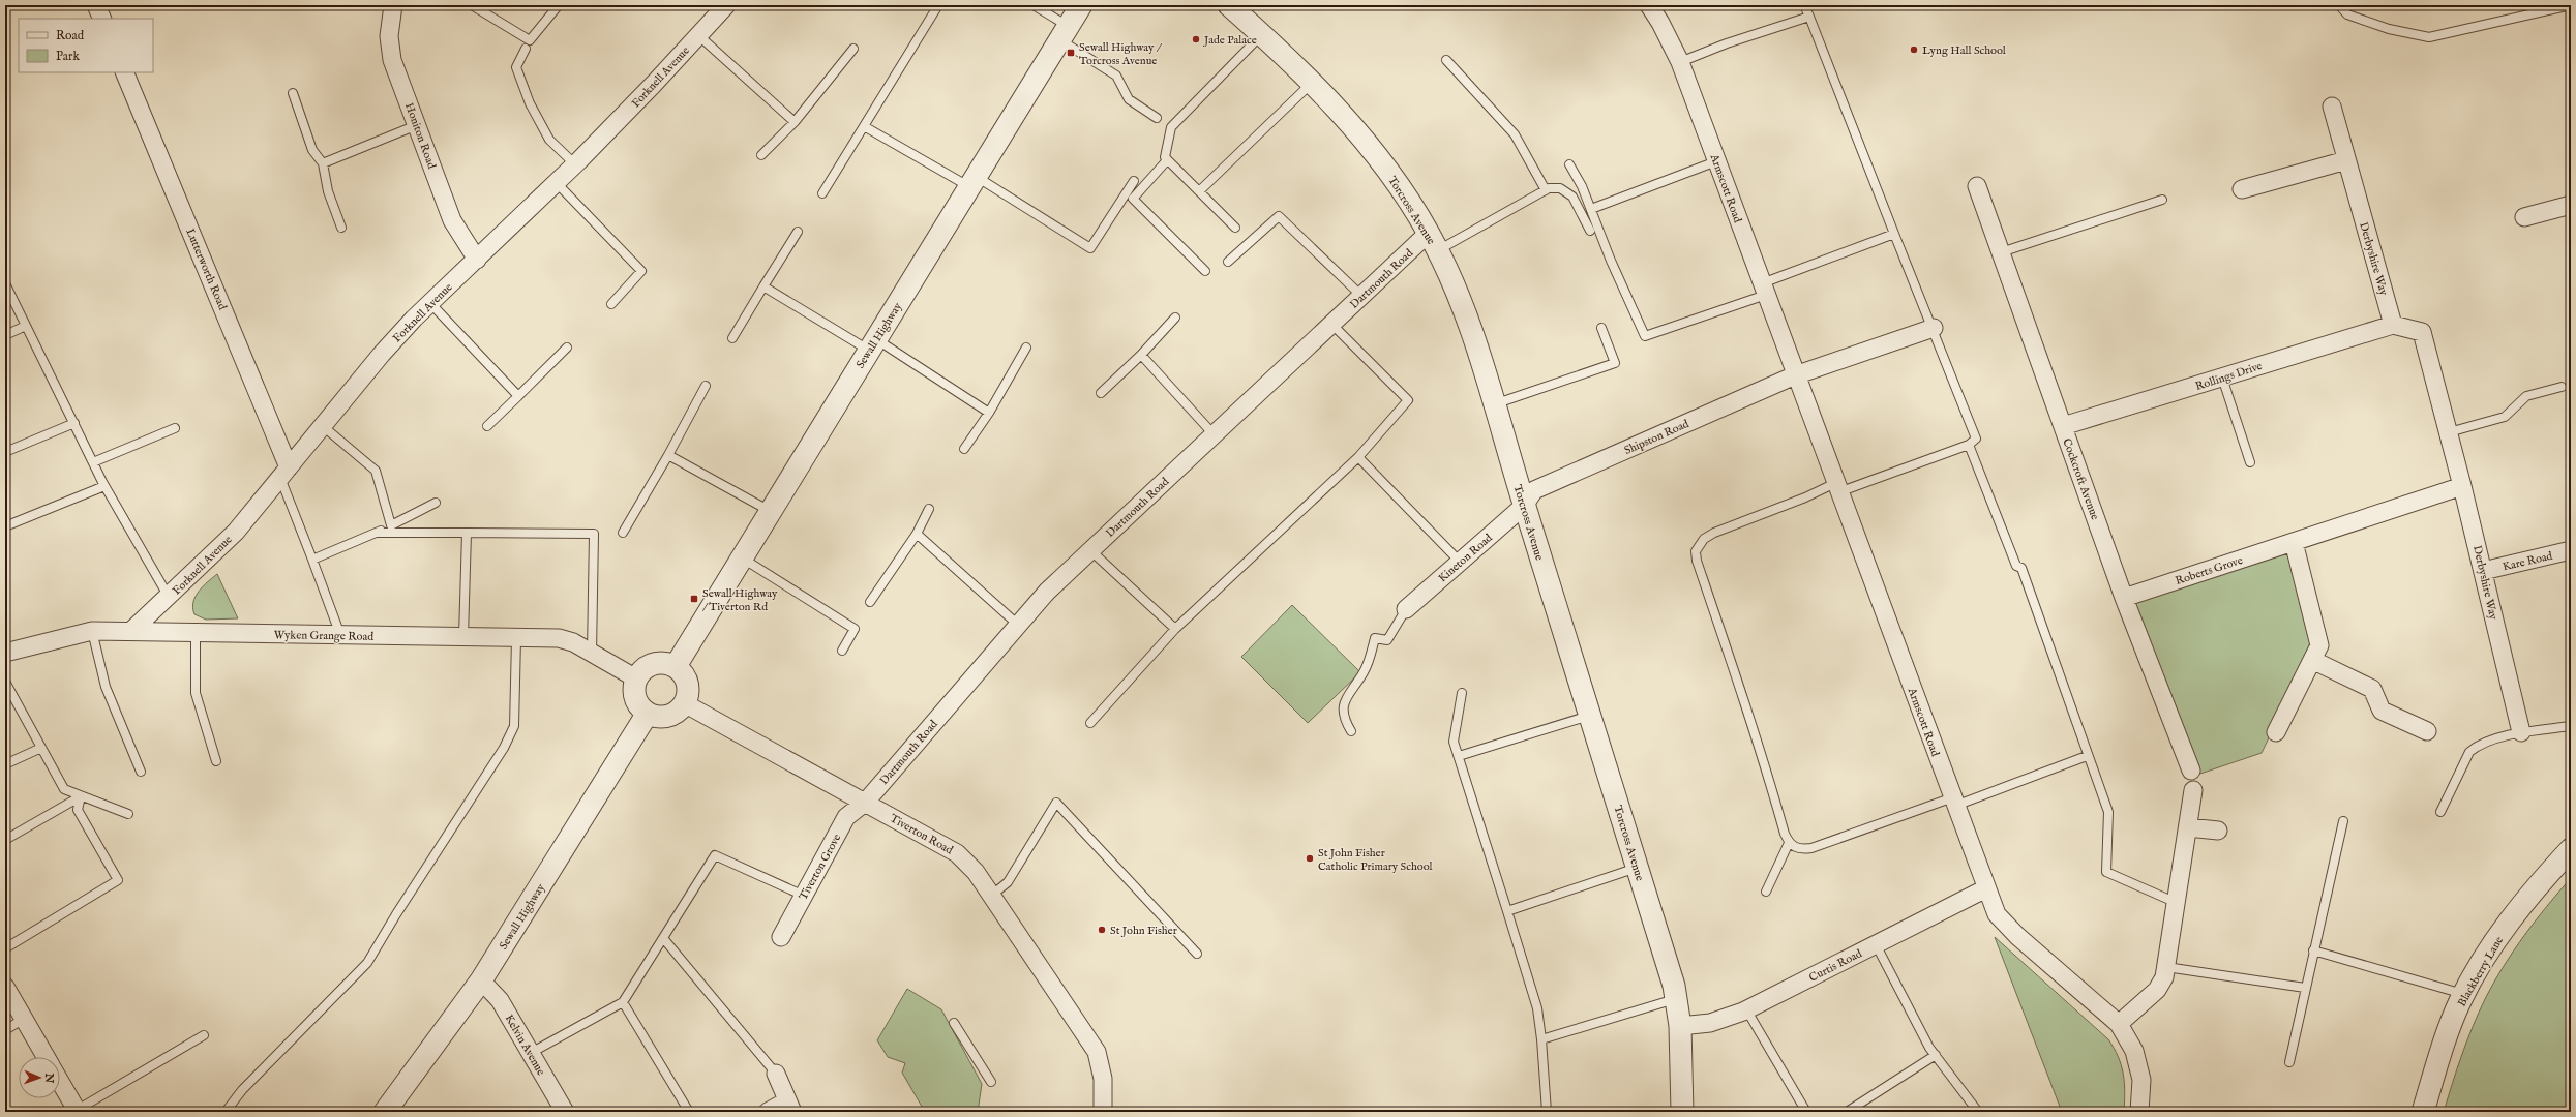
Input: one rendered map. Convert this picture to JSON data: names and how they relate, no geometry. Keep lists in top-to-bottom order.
{
  "streets": {
    "street": [
      "Forknell Avenue",
      "Honiton Road",
      "Armscott Road",
      "Torcross Avenue",
      "Derbyshire Way",
      "Lutterworth Road",
      "Dartmouth Road",
      "Sewall Highway",
      "Rollings Drive",
      "Shipston Road",
      "Cockcroft Avenue",
      "Kineton Road",
      "Kare Road",
      "Roberts Grove",
      "Wyken Grange Road",
      "Tiverton Road",
      "Tiverton Grove",
      "Curtis Road",
      "Blackberry Lane",
      "Kelvin Avenue"
    ]
  },
  "crossings": [
    ["Forknell Avenue", "Honiton Road"],
    ["Forknell Avenue", "Lutterworth Road"],
    ["Forknell Avenue", "Wyken Grange Road"],
    ["Armscott Road", "Shipston Road"],
    ["Armscott Road", "Curtis Road"],
    ["Torcross Avenue", "Dartmouth Road"],
    ["Torcross Avenue", "Shipston Road"],
    ["Torcross Avenue", "Kineton Road"],
    ["Torcross Avenue", "Curtis Road"],
    ["Derbyshire Way", "Rollings Drive"],
    ["Derbyshire Way", "Kare Road"],
    ["Derbyshire Way", "Roberts Grove"],
    ["Dartmouth Road", "Tiverton Road"],
    ["Dartmouth Road", "Tiverton Grove"],
    ["Sewall Highway", "Wyken Grange Road"],
    ["Sewall Highway", "Tiverton Road"],
    ["Sewall Highway", "Kelvin Avenue"],
    ["Rollings Drive", "Cockcroft Avenue"],
    ["Shipston Road", "Kineton Road"],
    ["Cockcroft Avenue", "Roberts Grove"],
    ["Wyken Grange Road", "Tiverton Road"],
    ["Tiverton Road", "Tiverton Grove"]
  ],
  "places": {
    "other": [
      "Jade Palace",
      "Lyng Hall School",
      "St John Fisher Catholic Primary School",
      "St John Fisher"
    ],
    "transit": ["Sewall Highway / Torcross Avenue", "Sewall Highway / Tiverton Rd"]
  },
  "legend": ["Road", "Park"],
  "north": "right"
}
